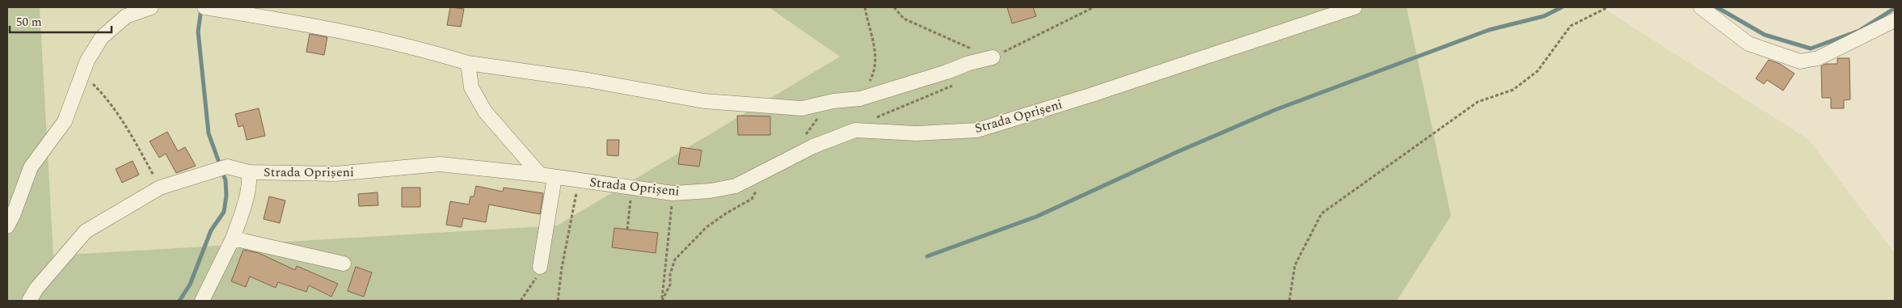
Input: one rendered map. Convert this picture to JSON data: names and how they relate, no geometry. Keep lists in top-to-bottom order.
{
  "streets": {
    "street": ["Strada Oprișeni"]
  },
  "scale_bar": "50 m"
}
